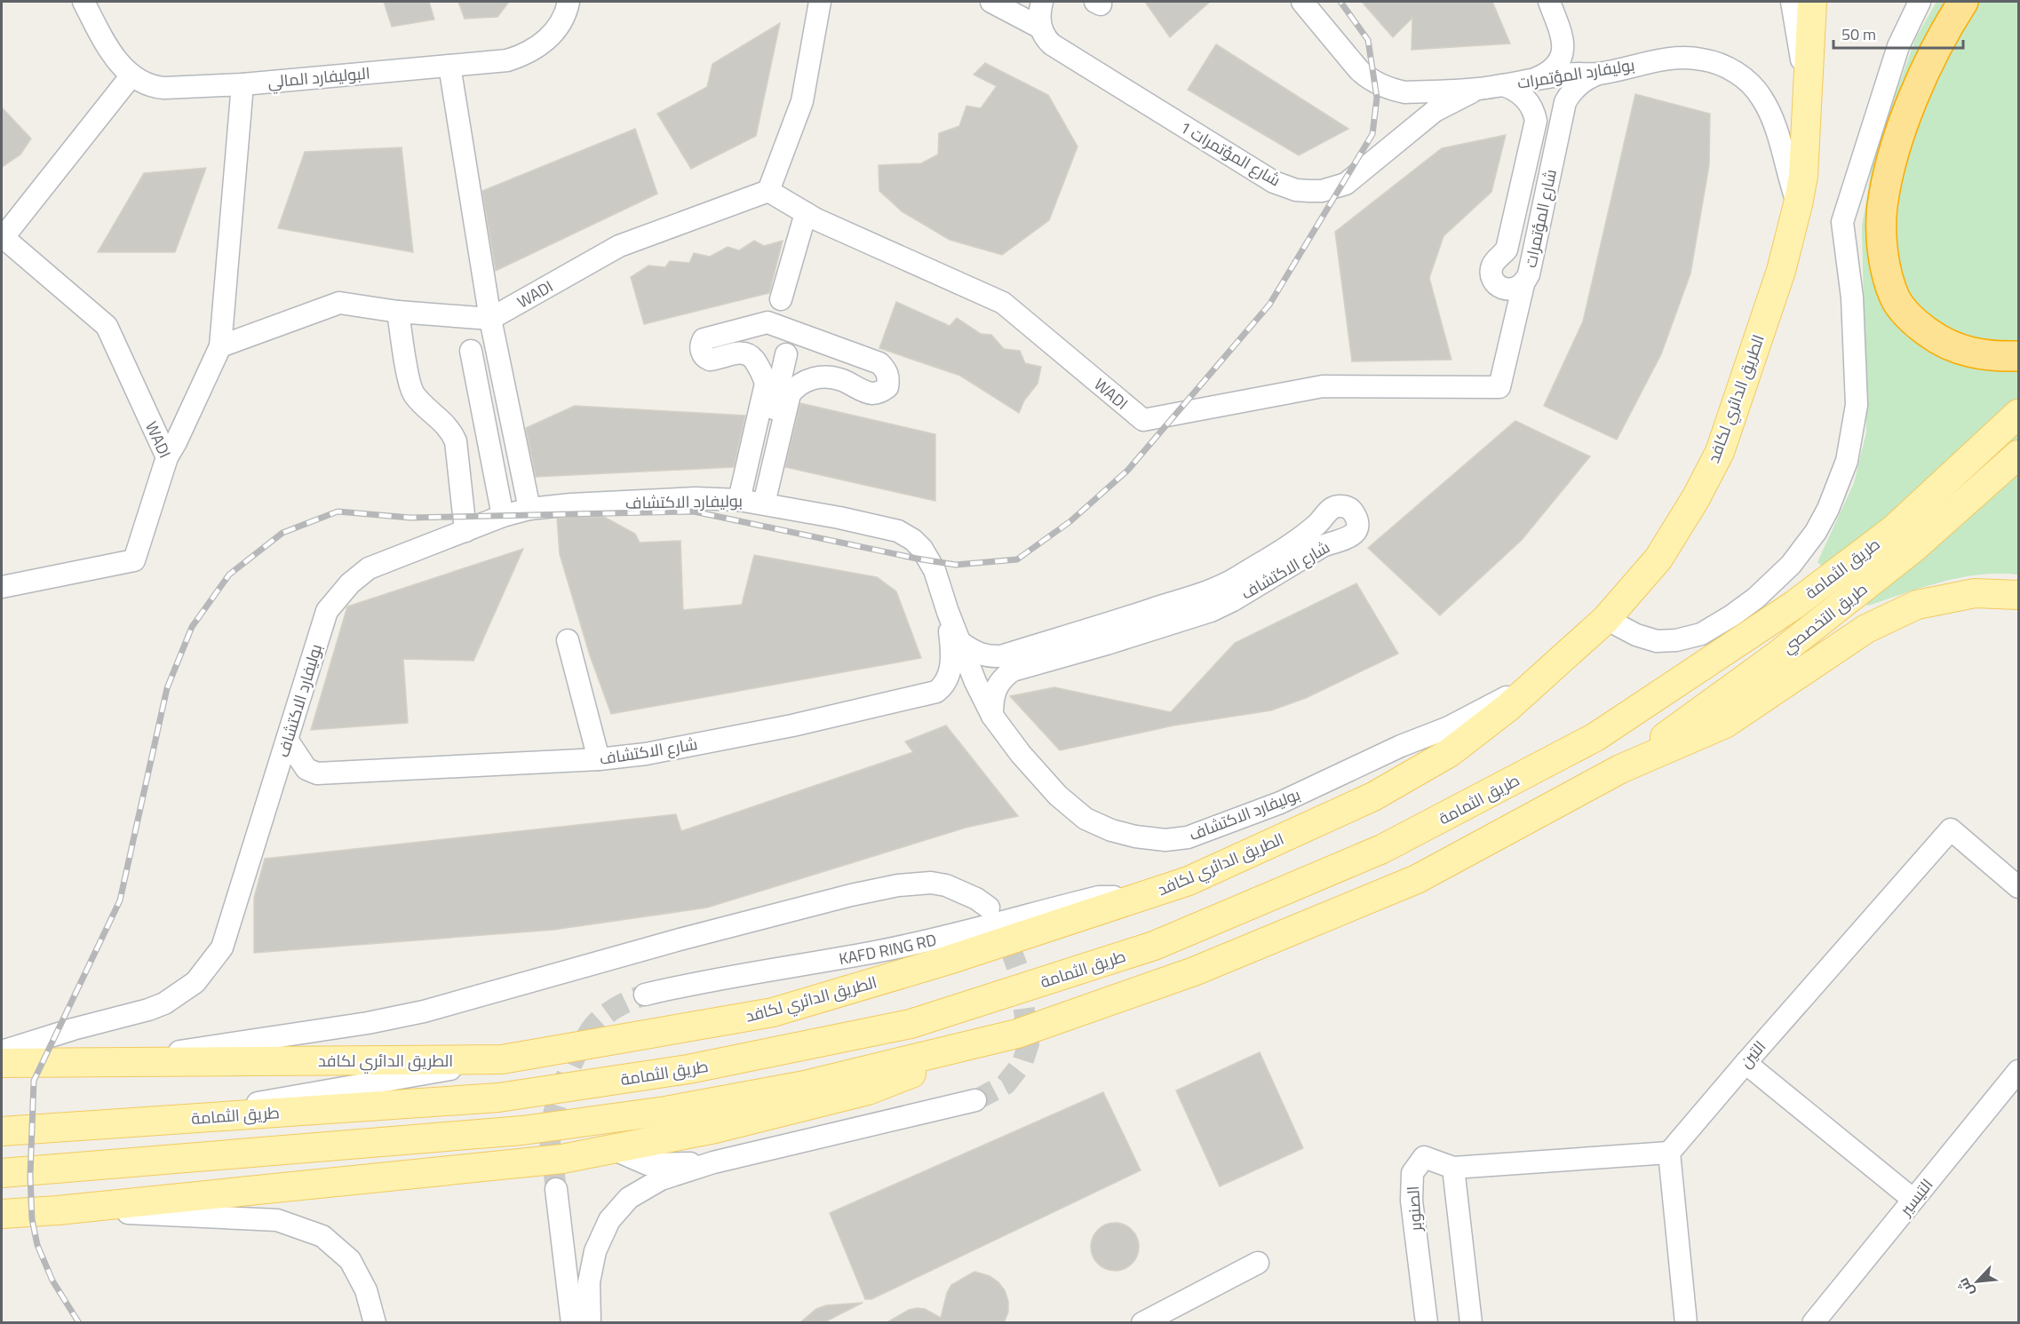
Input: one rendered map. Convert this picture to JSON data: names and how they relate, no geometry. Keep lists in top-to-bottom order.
{
  "streets": {
    "main road": ["الطريق الدائري لكافد", "طريق الثمامة", "طريق التخصصي"],
    "street": [
      "بوليفارد المؤتمرات",
      "البوليفارد المالي",
      "شارع المؤتمرات 1",
      "شارع المؤتمرات",
      "WADI",
      "بوليفارد الاكتشاف",
      "شارع الاكتشاف",
      "KAFD RING RD",
      "التين",
      "التيسير",
      "الصنوبر"
    ]
  },
  "crossings": [
    ["بوليفارد المؤتمرات", "شارع المؤتمرات 1"],
    ["بوليفارد المؤتمرات", "شارع المؤتمرات"],
    ["بوليفارد المؤتمرات", "الطريق الدائري لكافد"],
    ["شارع المؤتمرات", "WADI"],
    ["الطريق الدائري لكافد", "بوليفارد الاكتشاف"],
    ["الطريق الدائري لكافد", "KAFD RING RD"],
    ["بوليفارد الاكتشاف", "شارع الاكتشاف"]
  ],
  "scale_bar": "50 m",
  "north": "bottom left"
}
